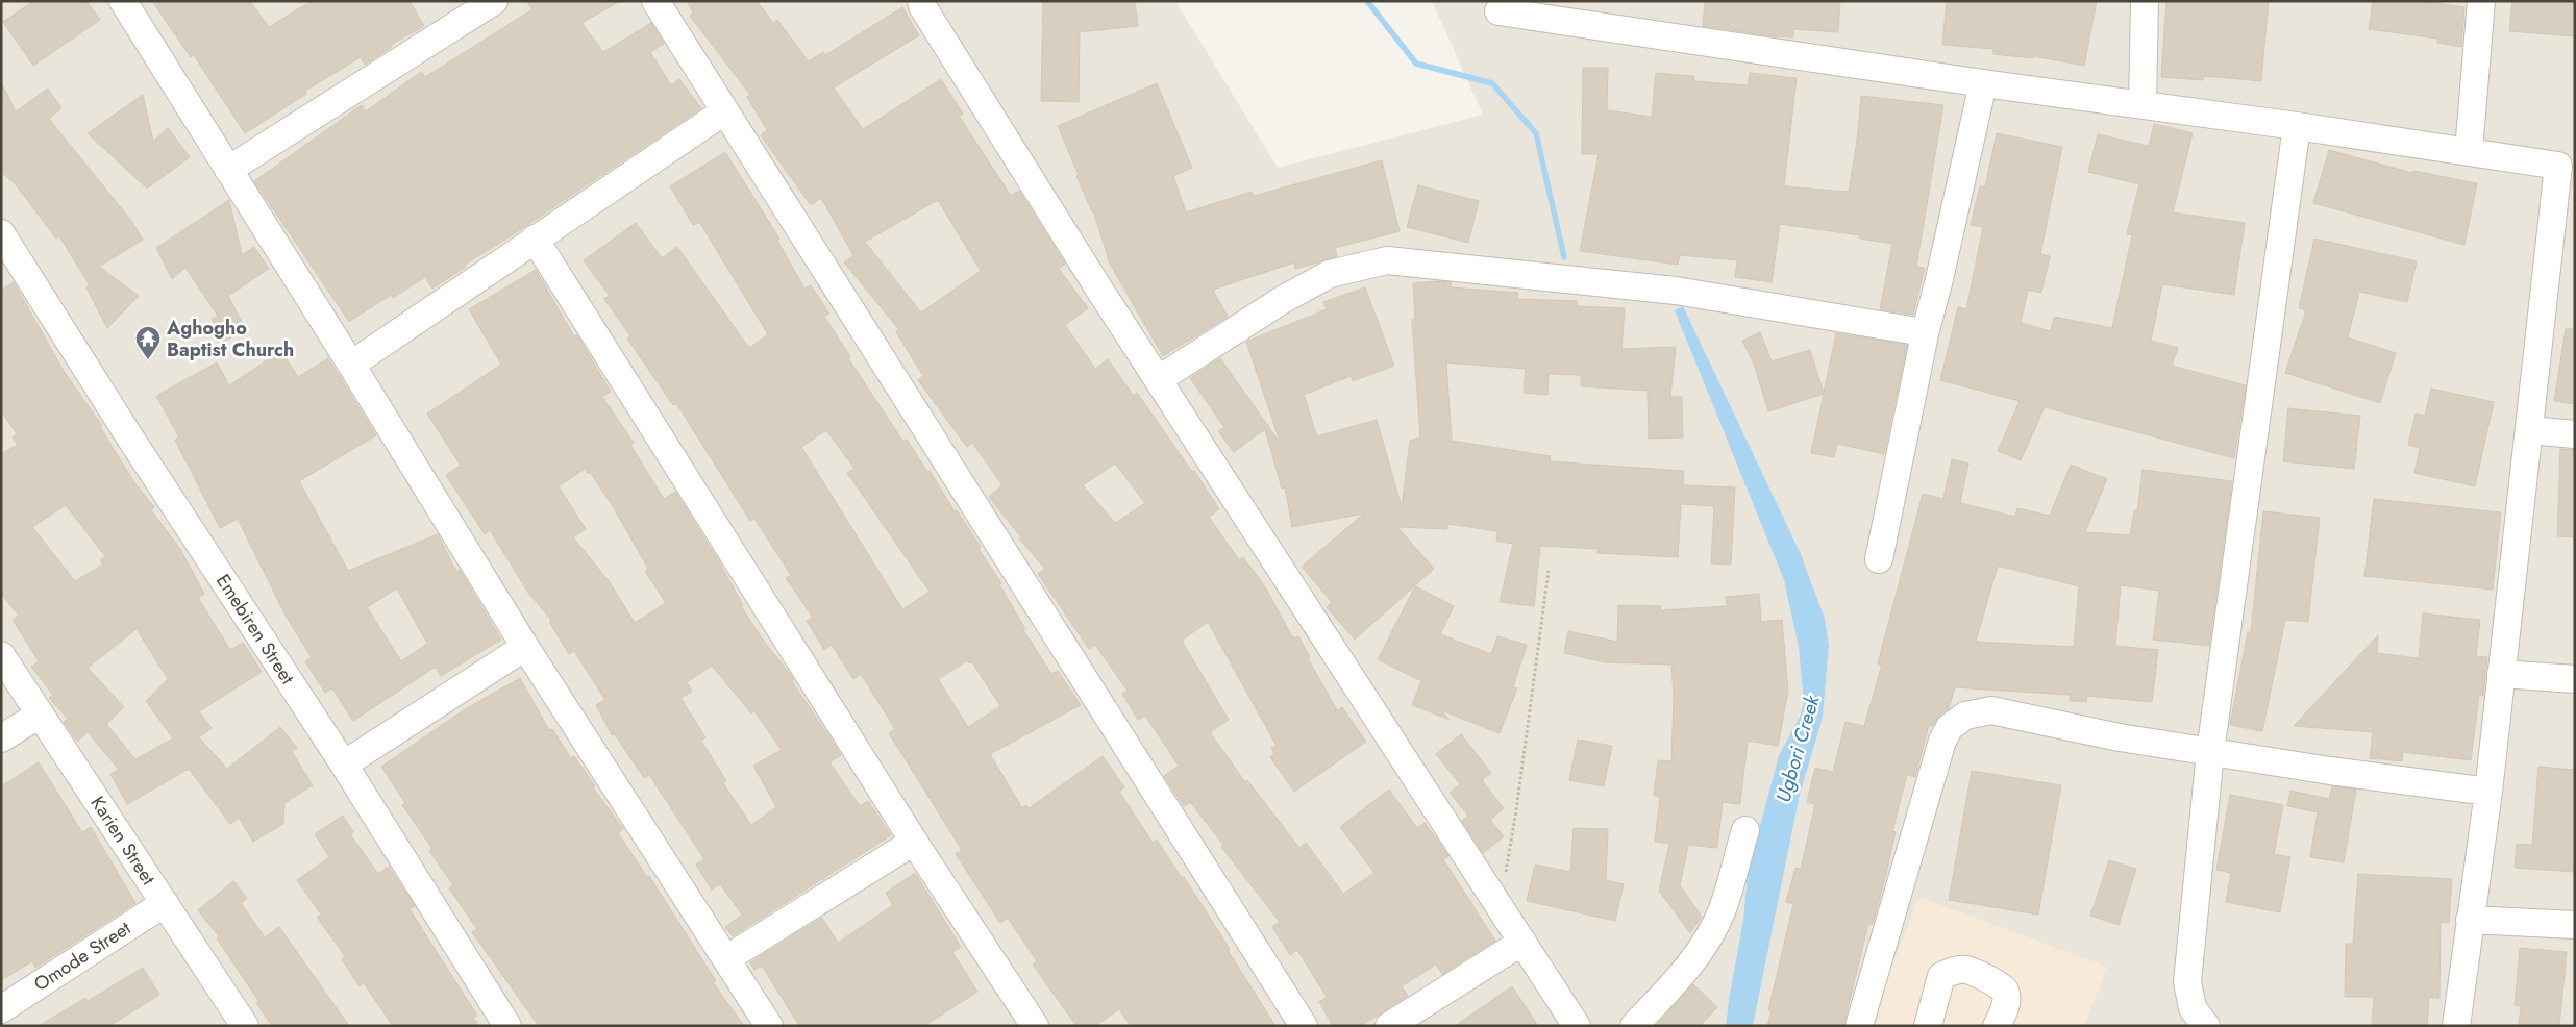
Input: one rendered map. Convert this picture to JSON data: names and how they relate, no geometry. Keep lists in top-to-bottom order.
{
  "streets": {
    "street": ["Emebiren Street", "Karien Street", "Omode Street"]
  },
  "crossings": [
    ["Karien Street", "Omode Street"]
  ],
  "water": ["Ugbori Creek"],
  "places": {
    "temple": ["Aghogho Baptist Church"]
  }
}
